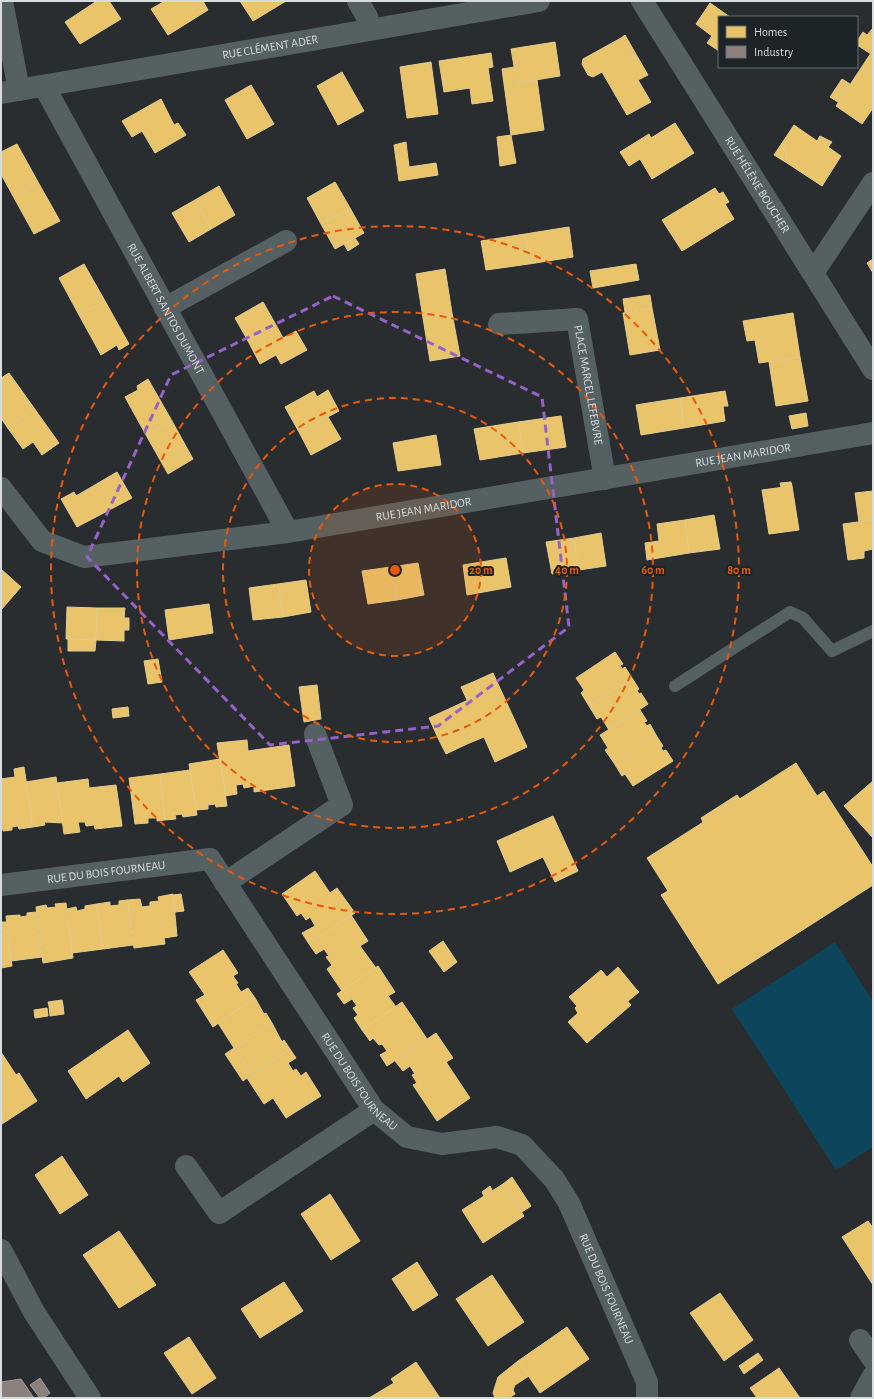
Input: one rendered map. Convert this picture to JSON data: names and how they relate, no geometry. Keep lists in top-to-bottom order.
{
  "streets": {
    "street": [
      "RUE CLÉMENT ADER",
      "RUE HÉLÈNE BOUCHER",
      "RUE ALBERT SANTOS DUMONT",
      "PLACE MARCEL LEFEBVRE",
      "RUE JEAN MARIDOR",
      "RUE DU BOIS FOURNEAU"
    ]
  },
  "crossings": [
    ["RUE CLÉMENT ADER", "RUE ALBERT SANTOS DUMONT"],
    ["RUE ALBERT SANTOS DUMONT", "RUE JEAN MARIDOR"],
    ["PLACE MARCEL LEFEBVRE", "RUE JEAN MARIDOR"]
  ],
  "legend": ["Homes", "Industry"],
  "rings": [
    "20 m",
    "40 m",
    "60 m",
    "80 m"
  ]
}
